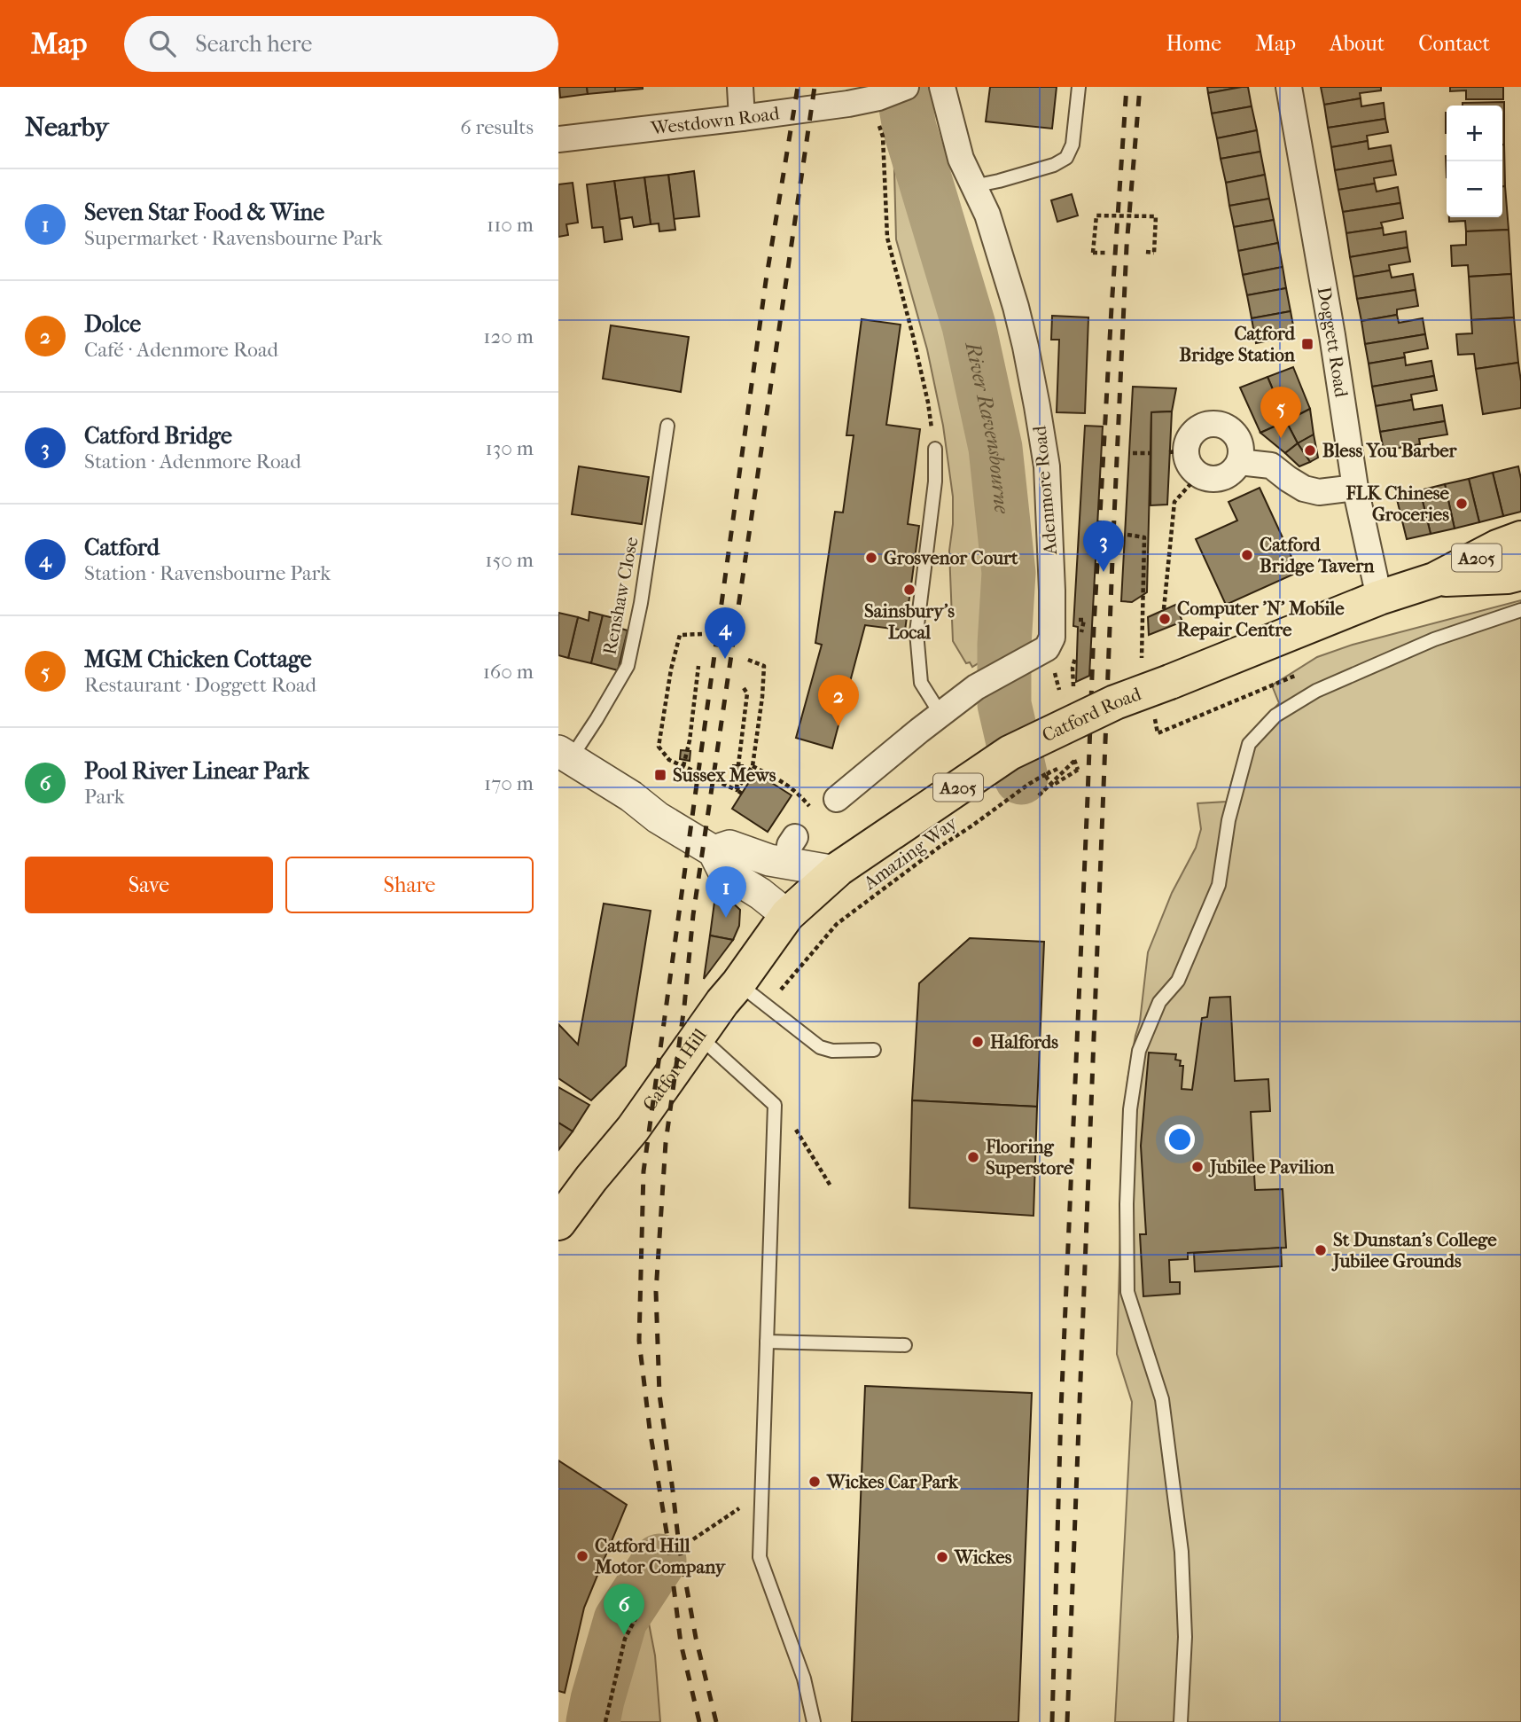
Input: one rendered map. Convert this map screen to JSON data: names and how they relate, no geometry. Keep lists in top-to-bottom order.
{
  "streets": {
    "highway": ["A205", "Catford Road", "Catford Hill"],
    "street": ["Westdown Road", "Doggett Road", "Adenmore Road"],
    "lane": ["Renshaw Close"],
    "path": ["Amazing Way"]
  },
  "crossings": [
    ["Doggett Road", "Catford Road"],
    ["Catford Road", "Catford Hill"]
  ],
  "water": ["River Ravensbourne"],
  "places": {
    "transit": ["Catford Bridge Station", "Sussex Mews"],
    "other": [
      "Bless You Barber",
      "FLK Chinese Groceries",
      "Catford Bridge Tavern",
      "Grosvenor Court",
      "Sainsbury's Local",
      "Computer 'N' Mobile Repair Centre",
      "Halfords",
      "Flooring Superstore",
      "Jubilee Pavilion",
      "St Dunstan's College Jubilee Grounds",
      "Wickes Car Park",
      "Catford Hill Motor Company",
      "Wickes"
    ]
  },
  "page": {
    "header": "Map",
    "search": "Search here",
    "nav": [
      "Home",
      "Map",
      "About",
      "Contact"
    ],
    "heading": ["Nearby", "6 results"],
    "map_buttons": ["+", "−"],
    "list": [
      {
        "mark": "1",
        "name": "Seven Star Food & Wine",
        "note": "Supermarket · Ravensbourne Park",
        "value": "110 m"
      },
      {
        "mark": "2",
        "name": "Dolce",
        "note": "Café · Adenmore Road",
        "value": "120 m"
      },
      {
        "mark": "3",
        "name": "Catford Bridge",
        "note": "Station · Adenmore Road",
        "value": "130 m"
      },
      {
        "mark": "4",
        "name": "Catford",
        "note": "Station · Ravensbourne Park",
        "value": "150 m"
      },
      {
        "mark": "5",
        "name": "MGM Chicken Cottage",
        "note": "Restaurant · Doggett Road",
        "value": "160 m"
      },
      {
        "mark": "6",
        "name": "Pool River Linear Park",
        "note": "Park",
        "value": "170 m"
      }
    ],
    "pins": [
      "5",
      "3",
      "4",
      "2",
      "1",
      "6"
    ],
    "buttons": ["Save", "Share"]
  }
}
